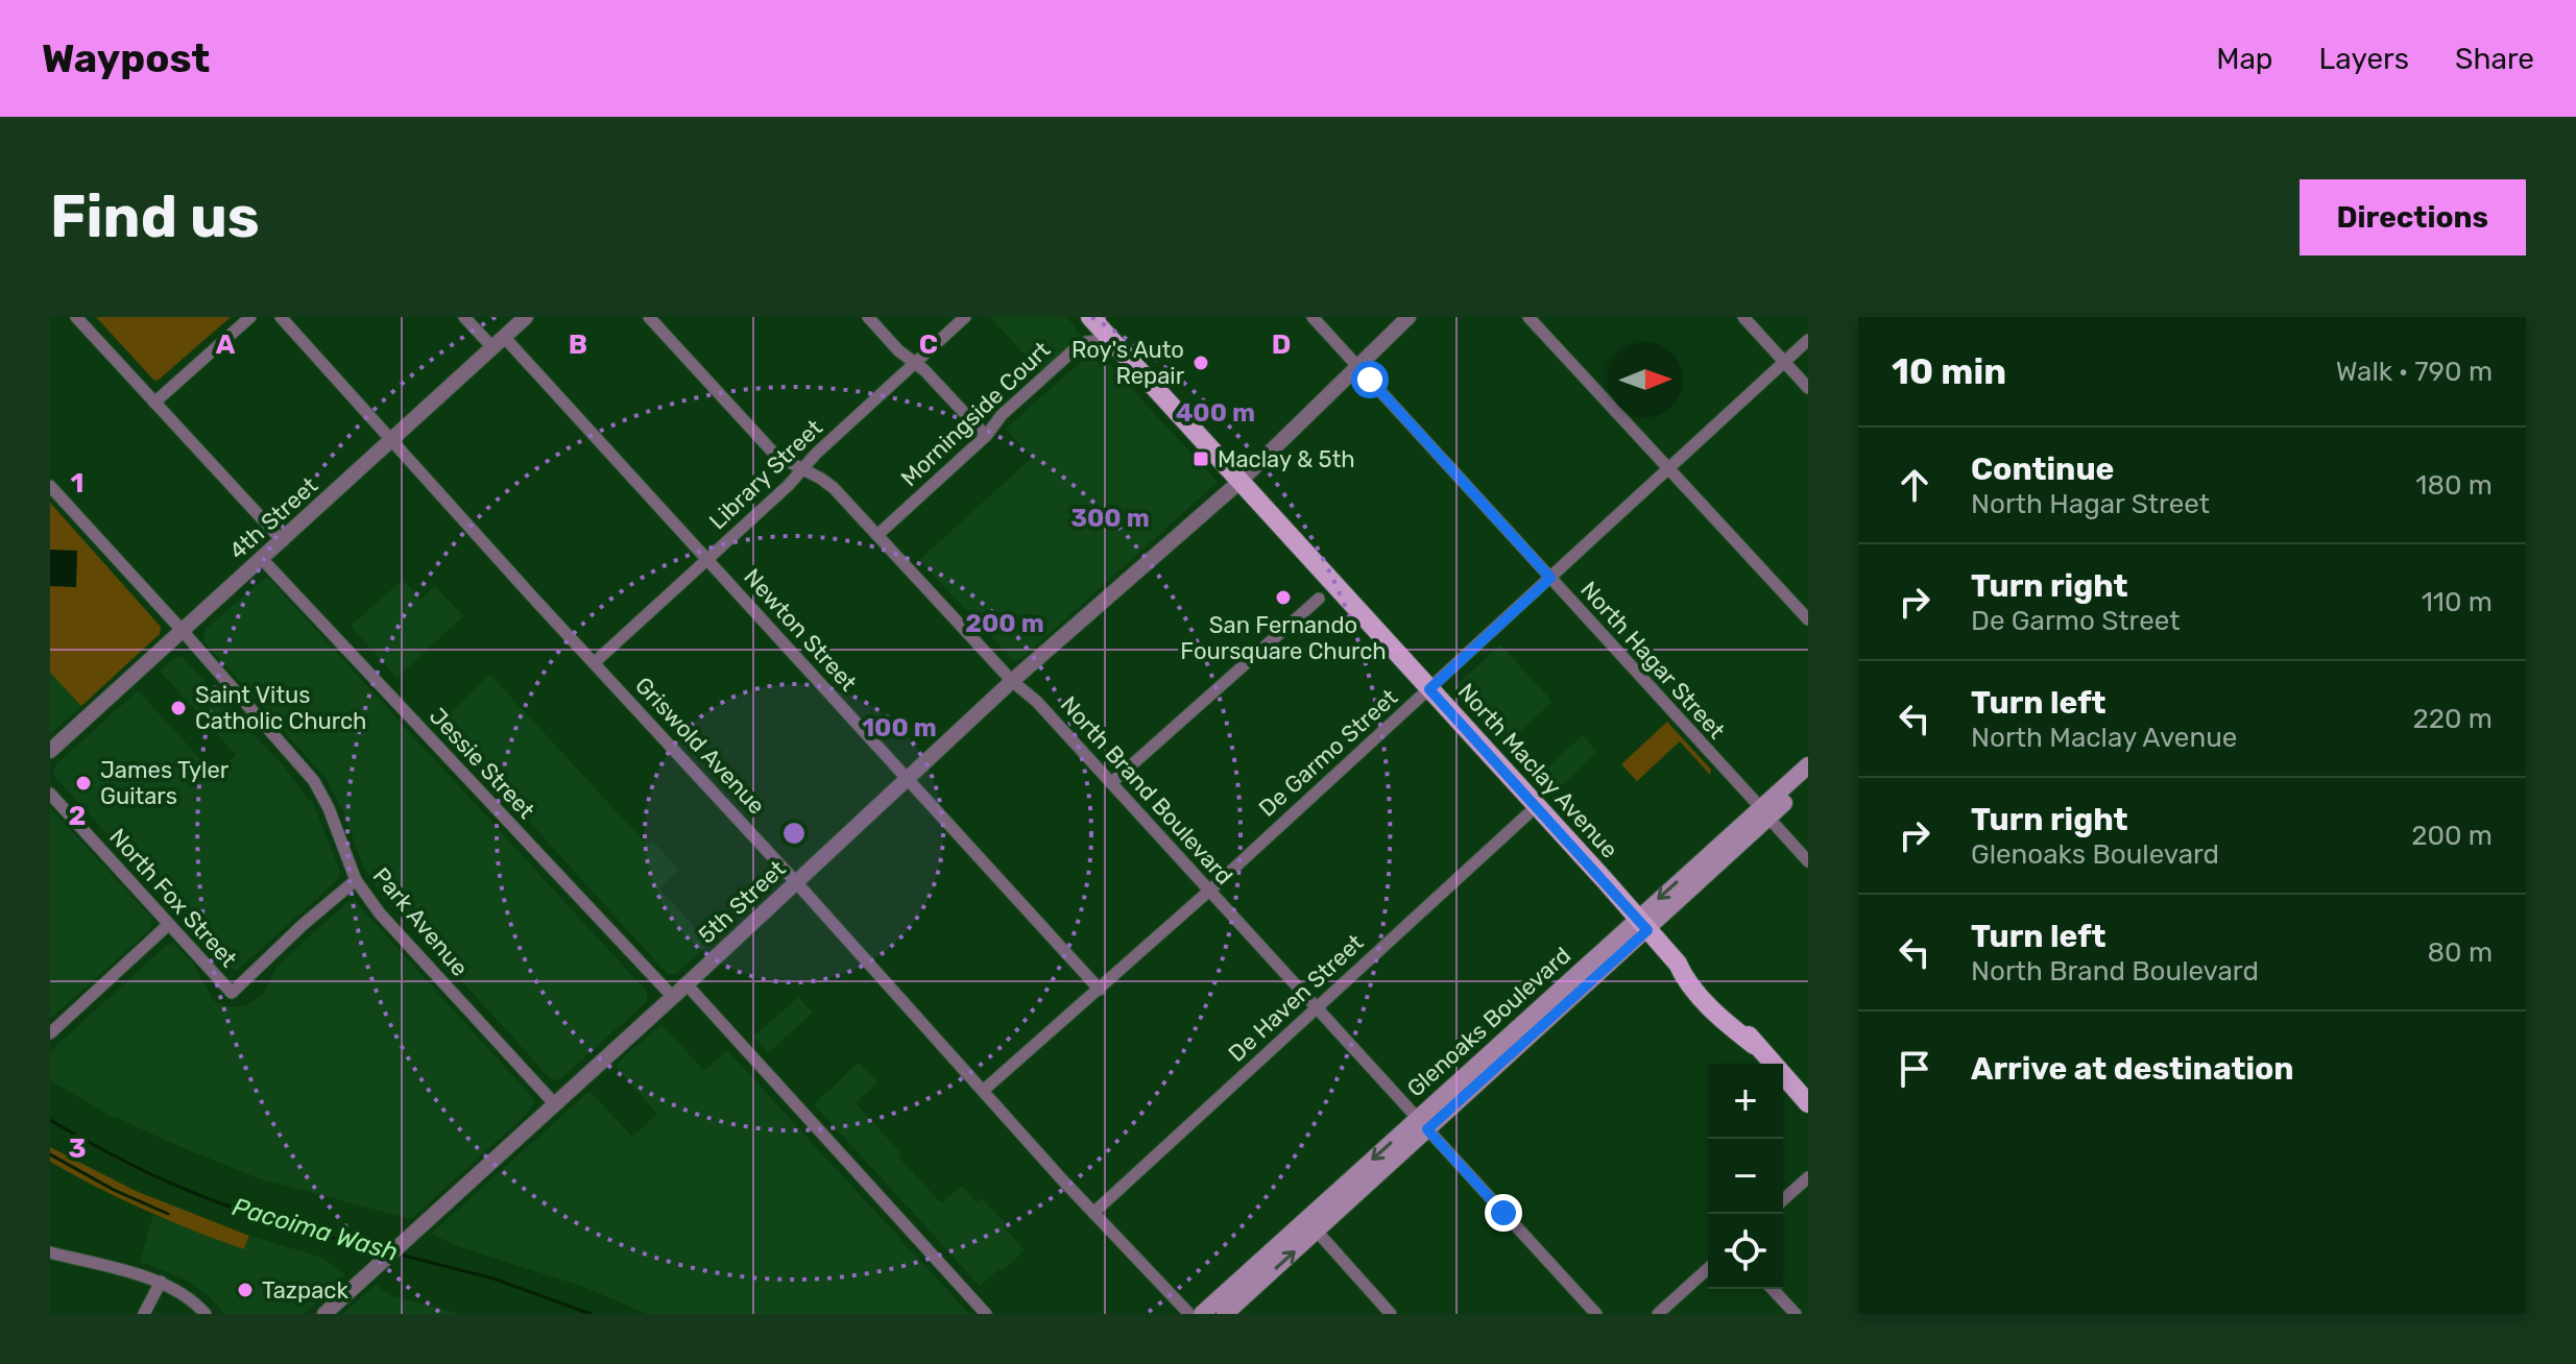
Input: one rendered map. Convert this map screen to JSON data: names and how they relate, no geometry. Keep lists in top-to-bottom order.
{
  "streets": {
    "main road": ["North Maclay Avenue", "Glenoaks Boulevard"],
    "street": [
      "Morningside Court",
      "Library Street",
      "4th Street",
      "Newton Street",
      "North Hagar Street",
      "Griswold Avenue",
      "De Garmo Street",
      "Jessie Street",
      "North Brand Boulevard",
      "North Fox Street",
      "5th Street",
      "Park Avenue",
      "De Haven Street"
    ]
  },
  "crossings": [
    ["Morningside Court", "North Maclay Avenue"],
    ["Morningside Court", "North Brand Boulevard"],
    ["Library Street", "Newton Street"],
    ["Library Street", "Griswold Avenue"],
    ["Library Street", "North Brand Boulevard"],
    ["4th Street", "Newton Street"],
    ["4th Street", "Griswold Avenue"],
    ["4th Street", "Jessie Street"],
    ["4th Street", "Park Avenue"],
    ["Newton Street", "De Garmo Street"],
    ["Newton Street", "5th Street"],
    ["North Hagar Street", "De Garmo Street"],
    ["North Hagar Street", "5th Street"],
    ["North Hagar Street", "Glenoaks Boulevard"],
    ["Griswold Avenue", "De Garmo Street"],
    ["Griswold Avenue", "5th Street"],
    ["Griswold Avenue", "De Haven Street"],
    ["De Garmo Street", "North Maclay Avenue"],
    ["De Garmo Street", "North Brand Boulevard"],
    ["Jessie Street", "5th Street"],
    ["North Maclay Avenue", "5th Street"],
    ["North Maclay Avenue", "Glenoaks Boulevard"],
    ["North Brand Boulevard", "5th Street"],
    ["North Brand Boulevard", "De Haven Street"],
    ["North Brand Boulevard", "Glenoaks Boulevard"],
    ["North Fox Street", "Park Avenue"],
    ["5th Street", "Park Avenue"]
  ],
  "water": ["Pacoima Wash"],
  "places": {
    "other": [
      "Roy's Auto Repair",
      "San Fernando Foursquare Church",
      "Saint Vitus Catholic Church",
      "James Tyler Guitars",
      "Tazpack"
    ],
    "transit": ["Maclay & 5th"]
  },
  "north": "right",
  "page": {
    "header": "Waypost",
    "nav": ["Map", "Layers", "Share"],
    "buttons": "Directions",
    "title": "Find us",
    "heading": ["10 min", "Walk · 790 m"],
    "list": [
      ["Continue", "North Hagar Street", "180 m"],
      ["Turn right", "De Garmo Street", "110 m"],
      ["Turn left", "North Maclay Avenue", "220 m"],
      ["Turn right", "Glenoaks Boulevard", "200 m"],
      ["Turn left", "North Brand Boulevard", "80 m"],
      "Arrive at destination"
    ],
    "map_buttons": ["+", "−"]
  },
  "grid": {
    "columns": [
      "A",
      "B",
      "C",
      "D"
    ],
    "rows": ["1", "2", "3"]
  },
  "rings": [
    "400 m",
    "300 m",
    "200 m",
    "100 m"
  ]
}
